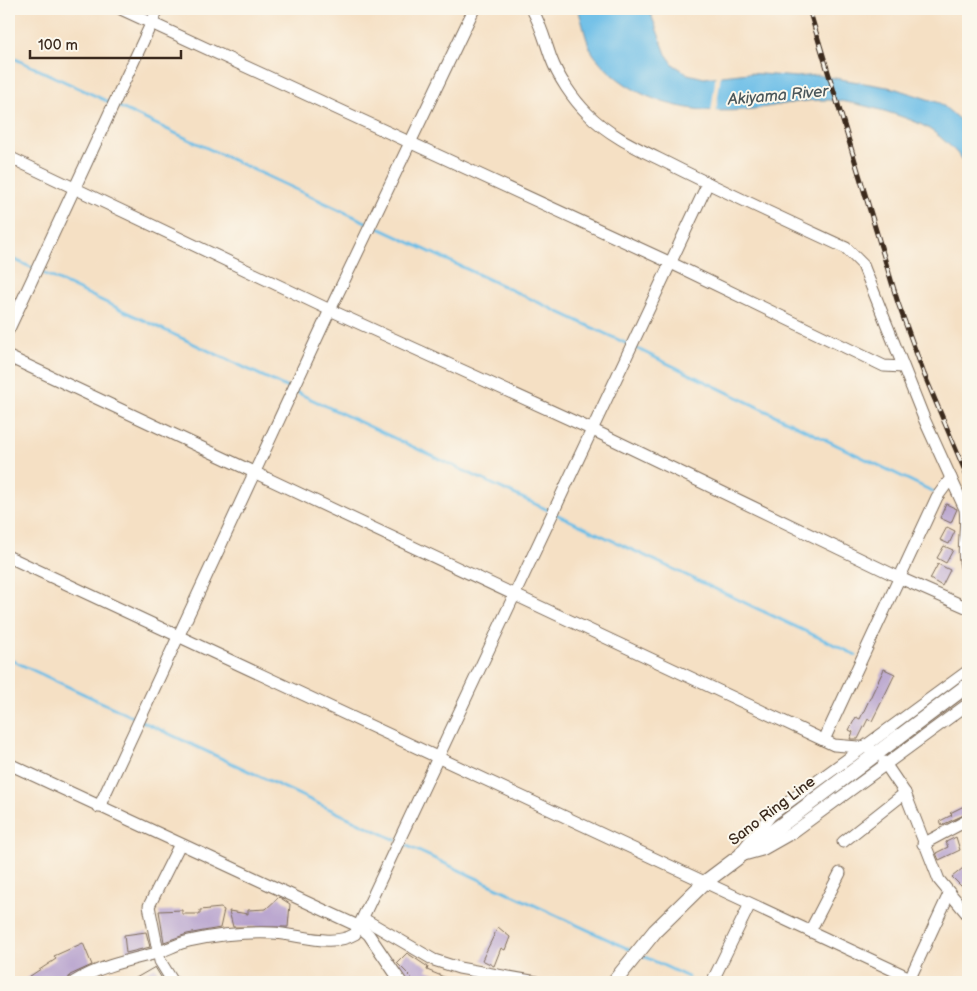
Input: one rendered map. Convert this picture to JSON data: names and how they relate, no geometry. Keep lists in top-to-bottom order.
{
  "streets": {
    "main road": ["Sano Ring Line"]
  },
  "water": ["Akiyama River"],
  "scale_bar": "100 m"
}
